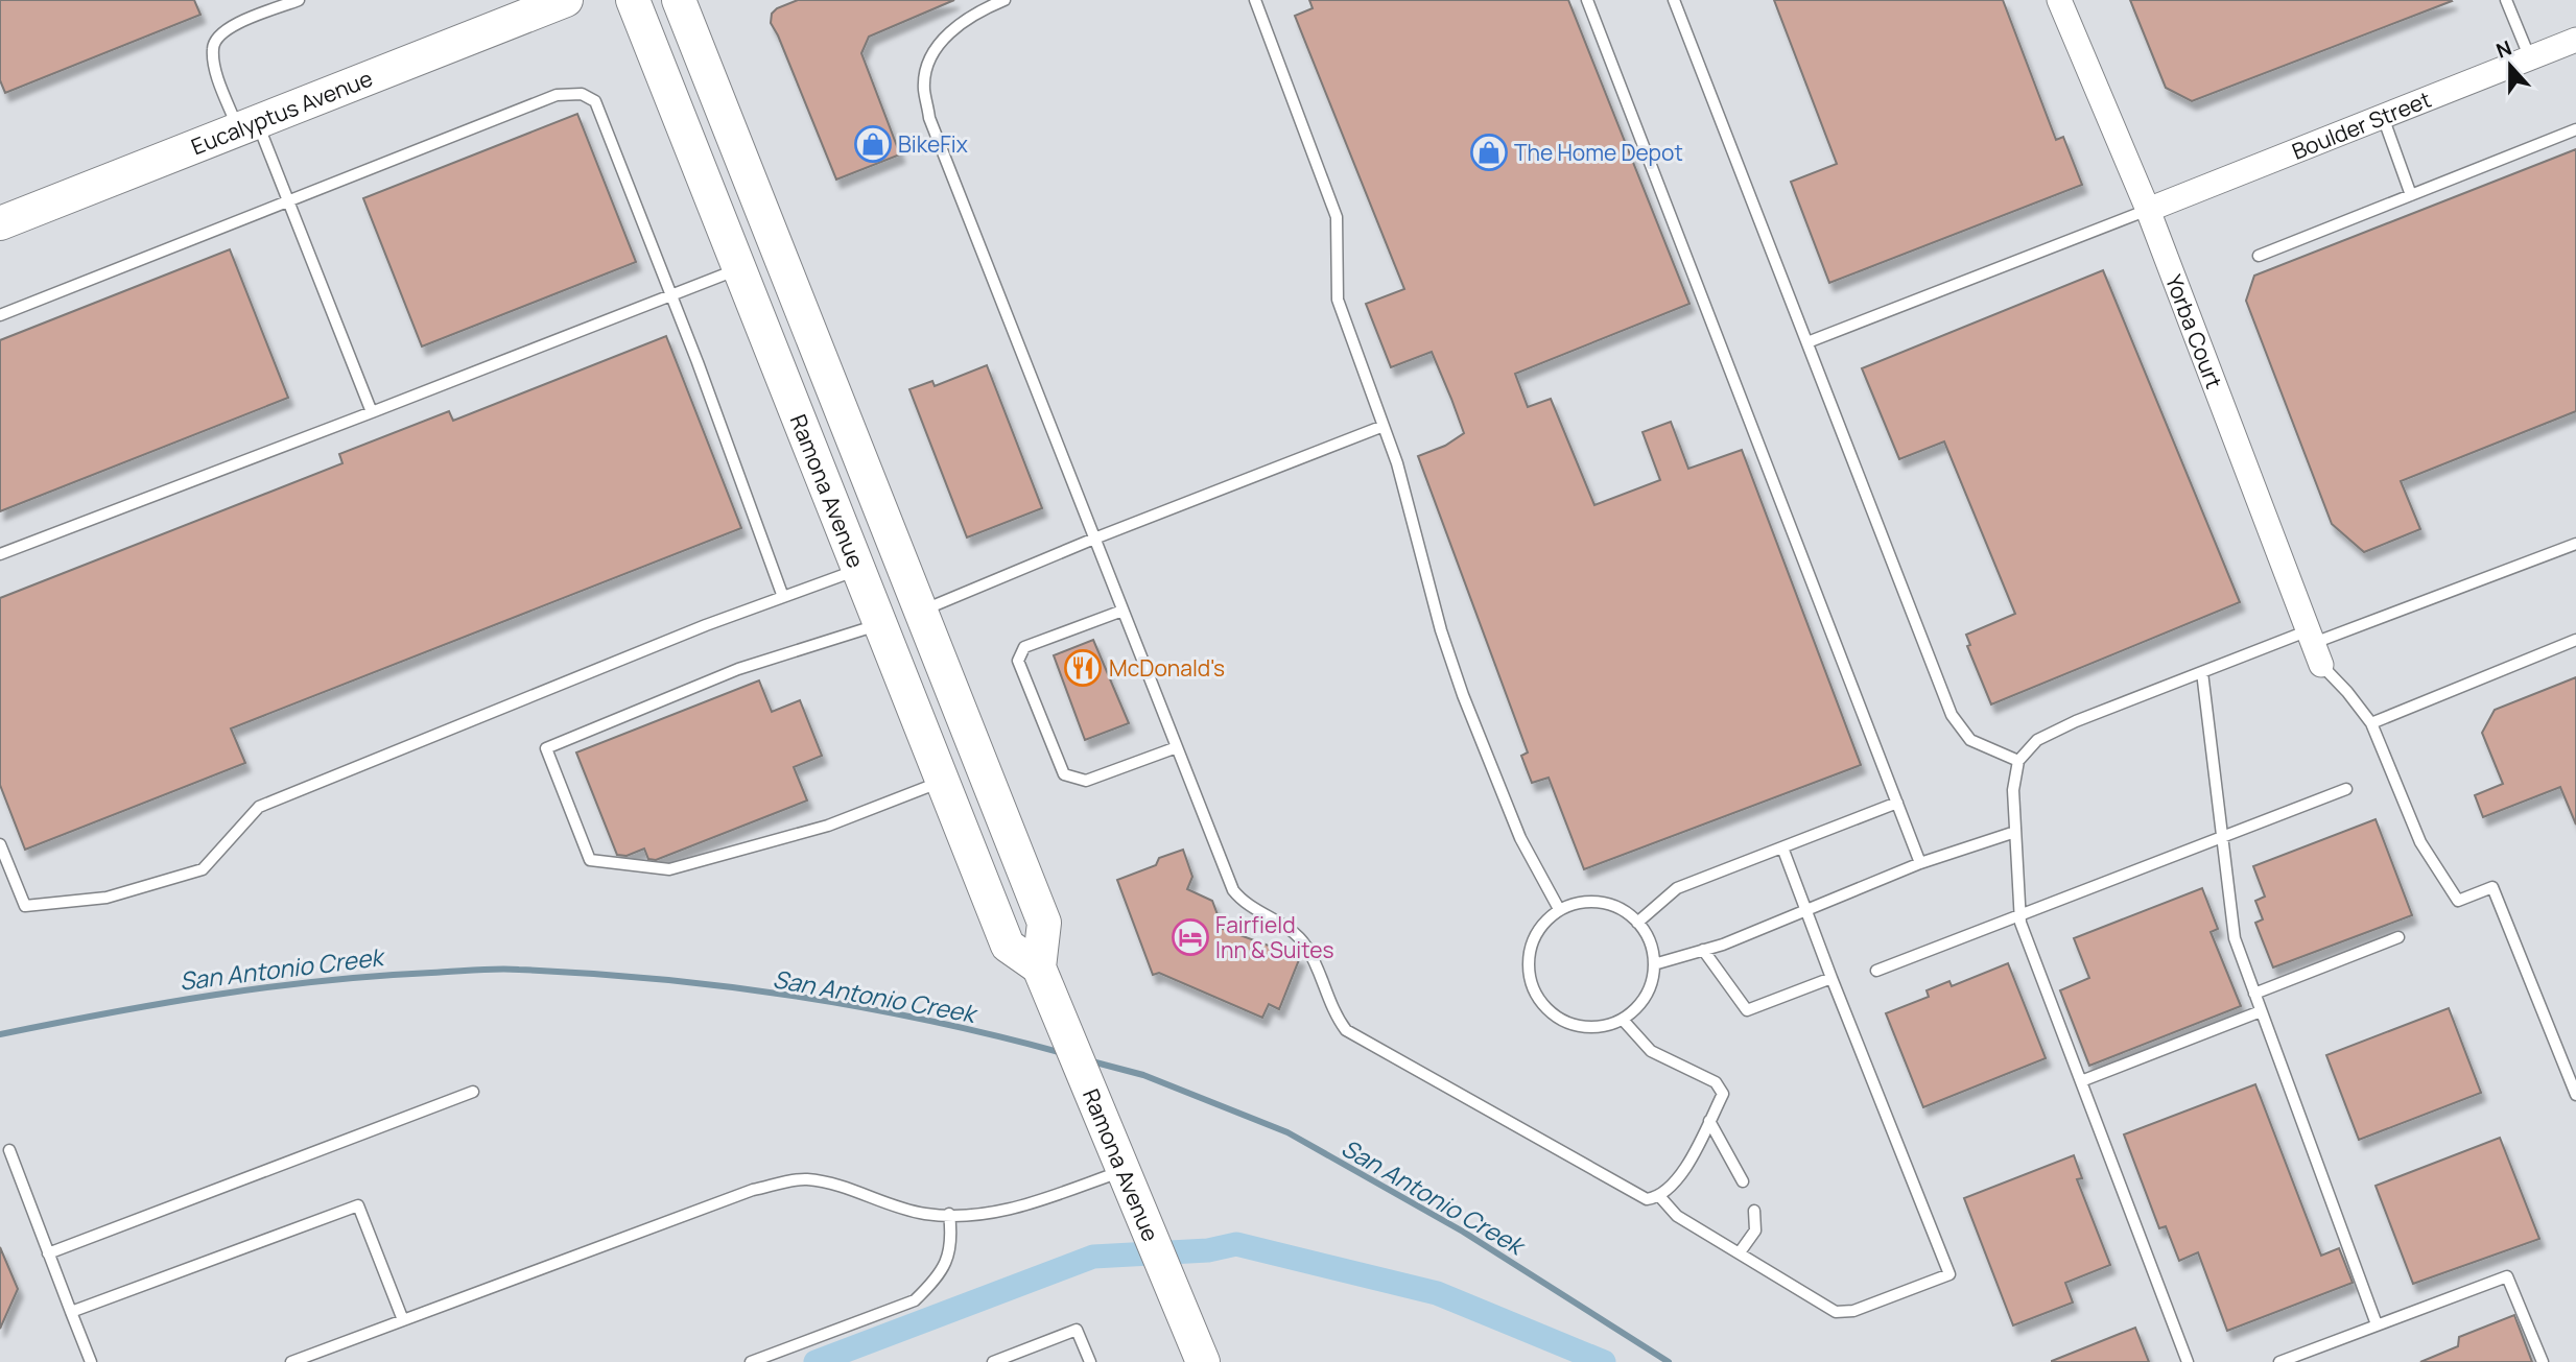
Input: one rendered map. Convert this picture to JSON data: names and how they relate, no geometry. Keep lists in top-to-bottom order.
{
  "streets": {
    "main road": ["Eucalyptus Avenue", "Ramona Avenue"],
    "street": ["Boulder Street", "Yorba Court"]
  },
  "crossings": [
    ["Boulder Street", "Yorba Court"]
  ],
  "water": ["San Antonio Creek"],
  "places": {
    "shop": ["BikeFix", "The Home Depot"],
    "restaurant": ["McDonald's"],
    "hotel": ["Fairfield Inn & Suites"]
  },
  "north": "top"
}
